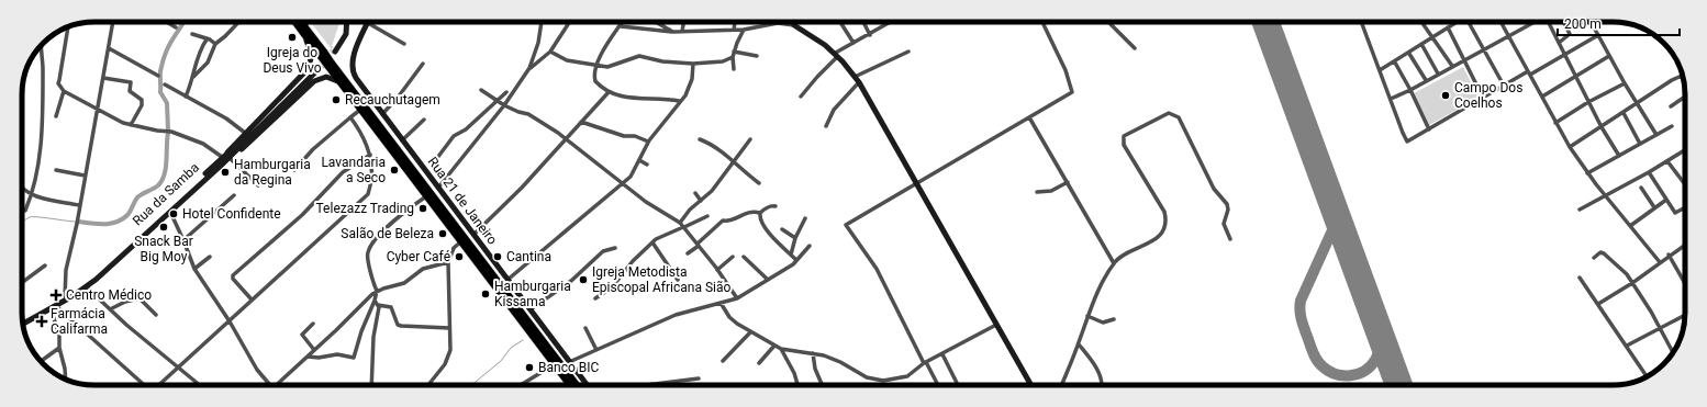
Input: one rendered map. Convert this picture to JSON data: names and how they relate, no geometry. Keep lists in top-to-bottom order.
{
  "streets": {
    "main road": ["Rua da Samba", "Rua 21 de Janeiro"]
  },
  "places": {
    "other": [
      "Igreja do Deus Vivo",
      "Campo Dos Coelhos",
      "Recauchutagem",
      "Lavandaria a Seco",
      "Hamburgaria da Regina",
      "Telezazz Trading",
      "Hotel Confidente",
      "Snack Bar Big Moy",
      "Salão de Beleza",
      "Cyber Café",
      "Cantina",
      "Igreja Metodista Episcopal Africana Sião",
      "Hamburgaria Kissama",
      "Banco BIC"
    ],
    "health": ["Centro Médico", "Farmácia Califarma"]
  },
  "scale_bar": "200 m"
}
